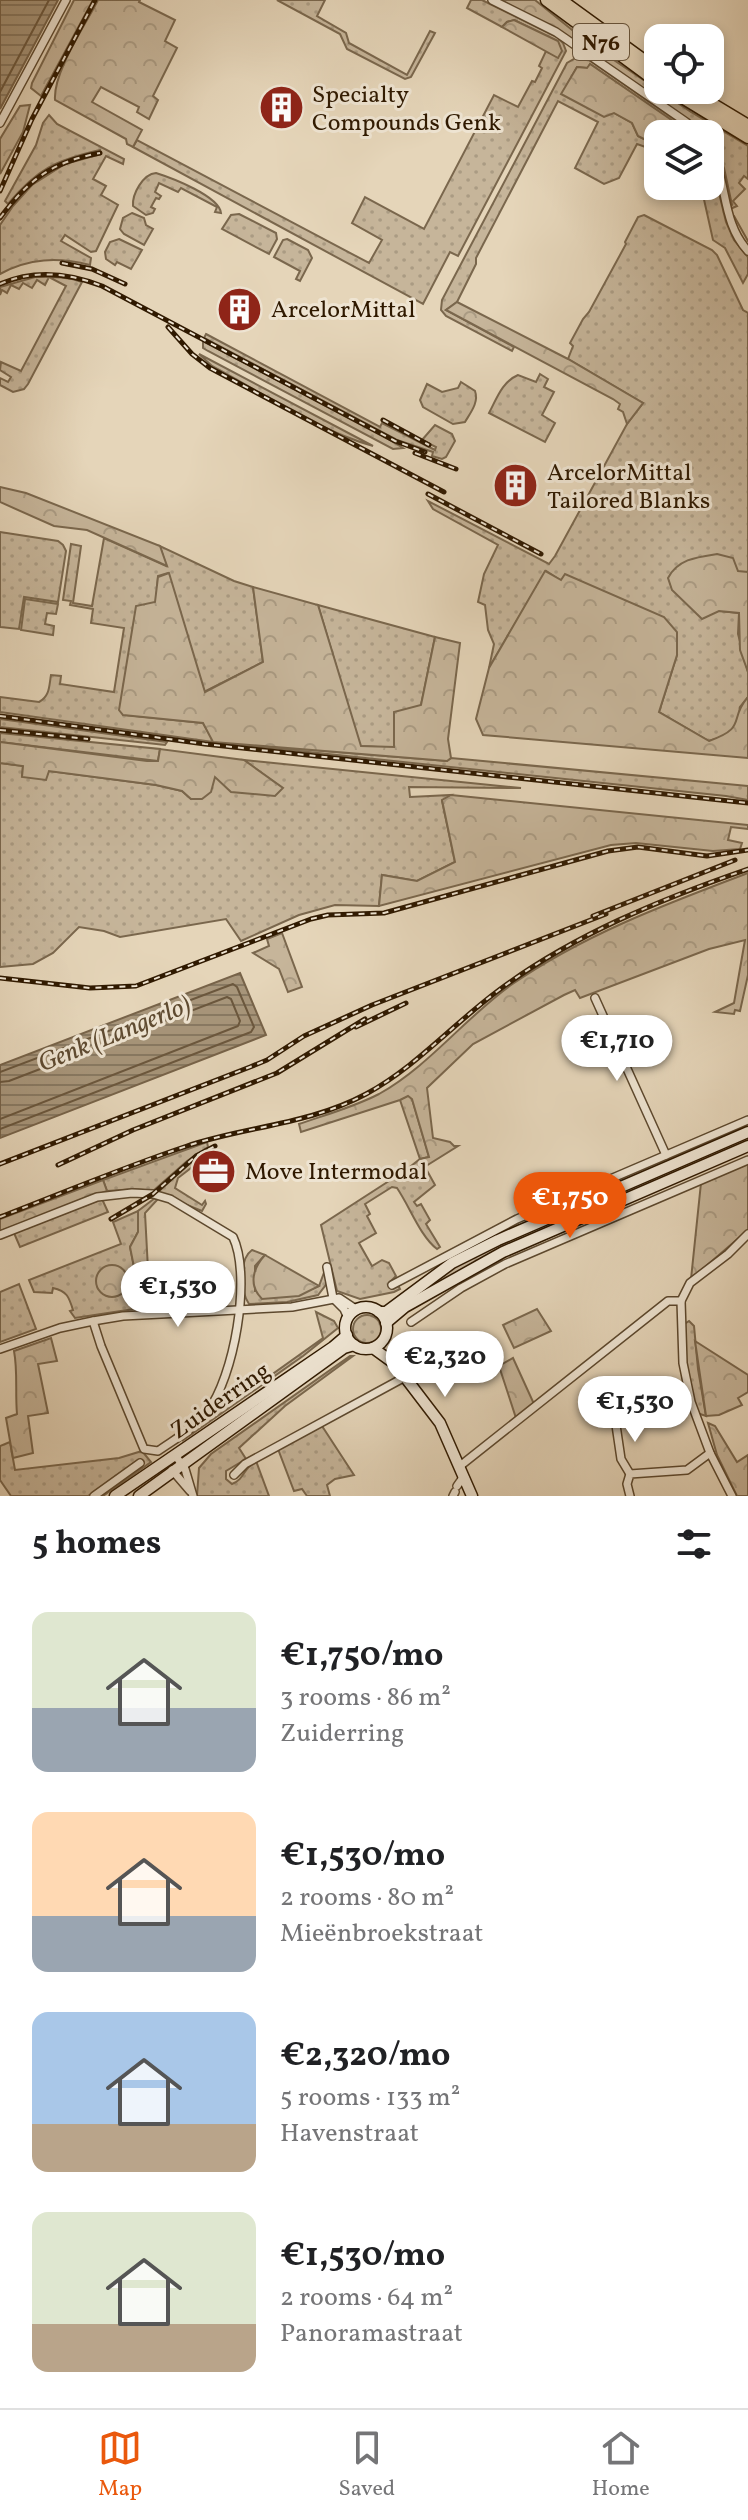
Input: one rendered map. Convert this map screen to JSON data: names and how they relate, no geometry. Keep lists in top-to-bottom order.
{
  "streets": {
    "highway": ["N76"],
    "main road": ["Zuiderring"]
  },
  "water": ["Genk (Langerlo)"],
  "places": {
    "building": ["Specialty Compounds Genk", "ArcelorMittal", "ArcelorMittal Tailored Blanks"],
    "office": ["Move Intermodal"]
  },
  "page": {
    "price": [
      "€1,710",
      "€1,750",
      "€1,530",
      "€2,320",
      "€1,530"
    ],
    "heading": "5 homes",
    "list": [
      {
        "name": "€1,750/mo",
        "note": "3 rooms · 86 m² · Zuiderring"
      },
      {
        "name": "€1,530/mo",
        "note": "2 rooms · 80 m² · Mieënbroekstraat"
      },
      {
        "name": "€2,320/mo",
        "note": "5 rooms · 133 m² · Havenstraat"
      },
      {
        "name": "€1,530/mo",
        "note": "2 rooms · 64 m² · Panoramastraat"
      }
    ],
    "tabs": ["Map", "Saved", "Home"]
  }
}
